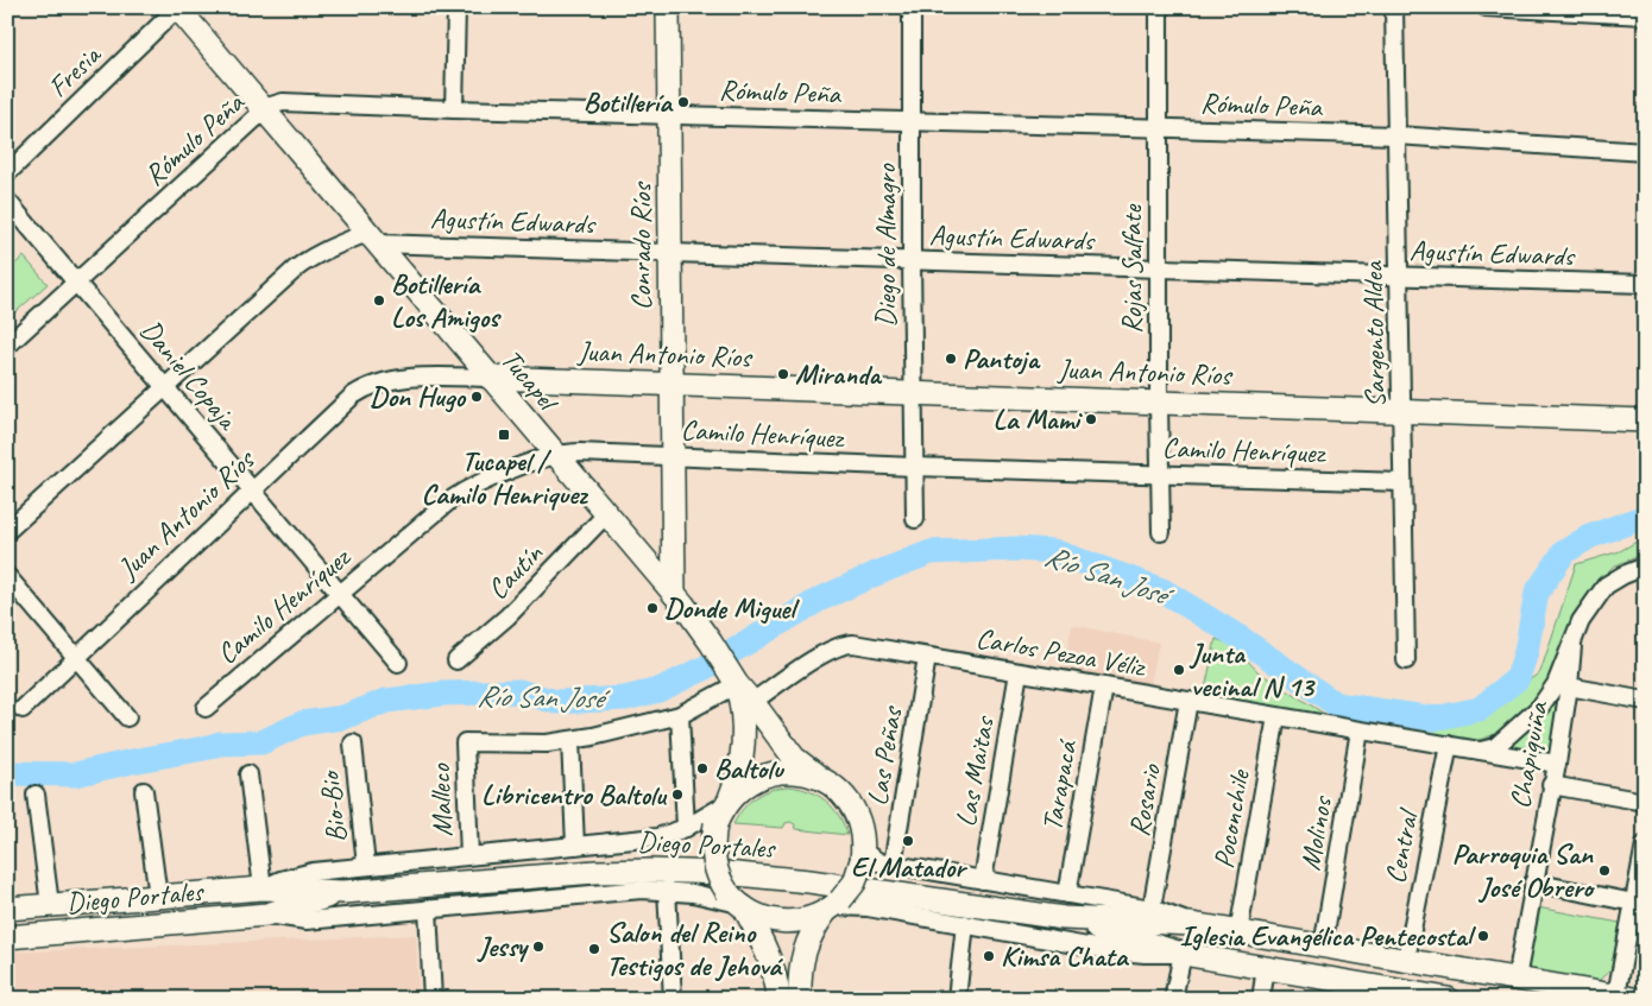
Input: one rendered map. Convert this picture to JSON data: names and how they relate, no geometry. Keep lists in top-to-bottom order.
{
  "streets": {
    "main road": [
      "Conrado Ríos",
      "Juan Antonio Ríos",
      "Tucapel",
      "Diego Portales"
    ],
    "street": [
      "Fresia",
      "Rómulo Peña",
      "Agustín Edwards",
      "Diego de Almagro",
      "Rojas Salfate",
      "Sargento Aldea",
      "Daniel Copaja",
      "Camilo Henríquez",
      "Cautín",
      "Carlos Pezoa Véliz",
      "Chapiquiña",
      "Las Peñas",
      "Las Maitas",
      "Tarapacá",
      "Malleco",
      "Rosario",
      "Bio-Bio",
      "Poconchile",
      "Molinos",
      "Central"
    ]
  },
  "crossings": [
    ["Fresia", "Tucapel"],
    ["Rómulo Peña", "Diego de Almagro"],
    ["Rómulo Peña", "Conrado Ríos"],
    ["Rómulo Peña", "Rojas Salfate"],
    ["Rómulo Peña", "Sargento Aldea"],
    ["Rómulo Peña", "Daniel Copaja"],
    ["Rómulo Peña", "Tucapel"],
    ["Agustín Edwards", "Diego de Almagro"],
    ["Agustín Edwards", "Conrado Ríos"],
    ["Agustín Edwards", "Rojas Salfate"],
    ["Agustín Edwards", "Sargento Aldea"],
    ["Agustín Edwards", "Daniel Copaja"],
    ["Agustín Edwards", "Tucapel"],
    ["Diego de Almagro", "Juan Antonio Ríos"],
    ["Diego de Almagro", "Camilo Henríquez"],
    ["Conrado Ríos", "Juan Antonio Ríos"],
    ["Conrado Ríos", "Tucapel"],
    ["Conrado Ríos", "Camilo Henríquez"],
    ["Rojas Salfate", "Juan Antonio Ríos"],
    ["Rojas Salfate", "Camilo Henríquez"],
    ["Sargento Aldea", "Juan Antonio Ríos"],
    ["Sargento Aldea", "Camilo Henríquez"],
    ["Juan Antonio Ríos", "Daniel Copaja"],
    ["Juan Antonio Ríos", "Tucapel"],
    ["Daniel Copaja", "Camilo Henríquez"],
    ["Tucapel", "Camilo Henríquez"],
    ["Tucapel", "Cautín"],
    ["Tucapel", "Carlos Pezoa Véliz"],
    ["Tucapel", "Diego Portales"],
    ["Carlos Pezoa Véliz", "Chapiquiña"],
    ["Carlos Pezoa Véliz", "Las Peñas"],
    ["Carlos Pezoa Véliz", "Las Maitas"],
    ["Carlos Pezoa Véliz", "Tarapacá"],
    ["Carlos Pezoa Véliz", "Rosario"],
    ["Carlos Pezoa Véliz", "Poconchile"],
    ["Carlos Pezoa Véliz", "Molinos"],
    ["Carlos Pezoa Véliz", "Central"],
    ["Chapiquiña", "Diego Portales"],
    ["Malleco", "Diego Portales"],
    ["Bio-Bio", "Diego Portales"],
    ["Poconchile", "Diego Portales"],
    ["Molinos", "Diego Portales"],
    ["Diego Portales", "Central"]
  ],
  "water": ["Río San José"],
  "places": {
    "other": [
      "Botillería",
      "Botillería Los Amigos",
      "Pantoja",
      "Miranda",
      "Don Hugo",
      "La Mami",
      "Donde Miguel",
      "Junta vecinal N 13",
      "Baltolu",
      "Libricentro Baltolu",
      "El Matador",
      "Parroquia San José Obrero",
      "Iglesia Evangélica Pentecostal",
      "Jessy",
      "Salon del Reino Testigos de Jehová",
      "Kimsa Chata"
    ],
    "transit": ["Tucapel / Camilo Henriquez"]
  }
}
